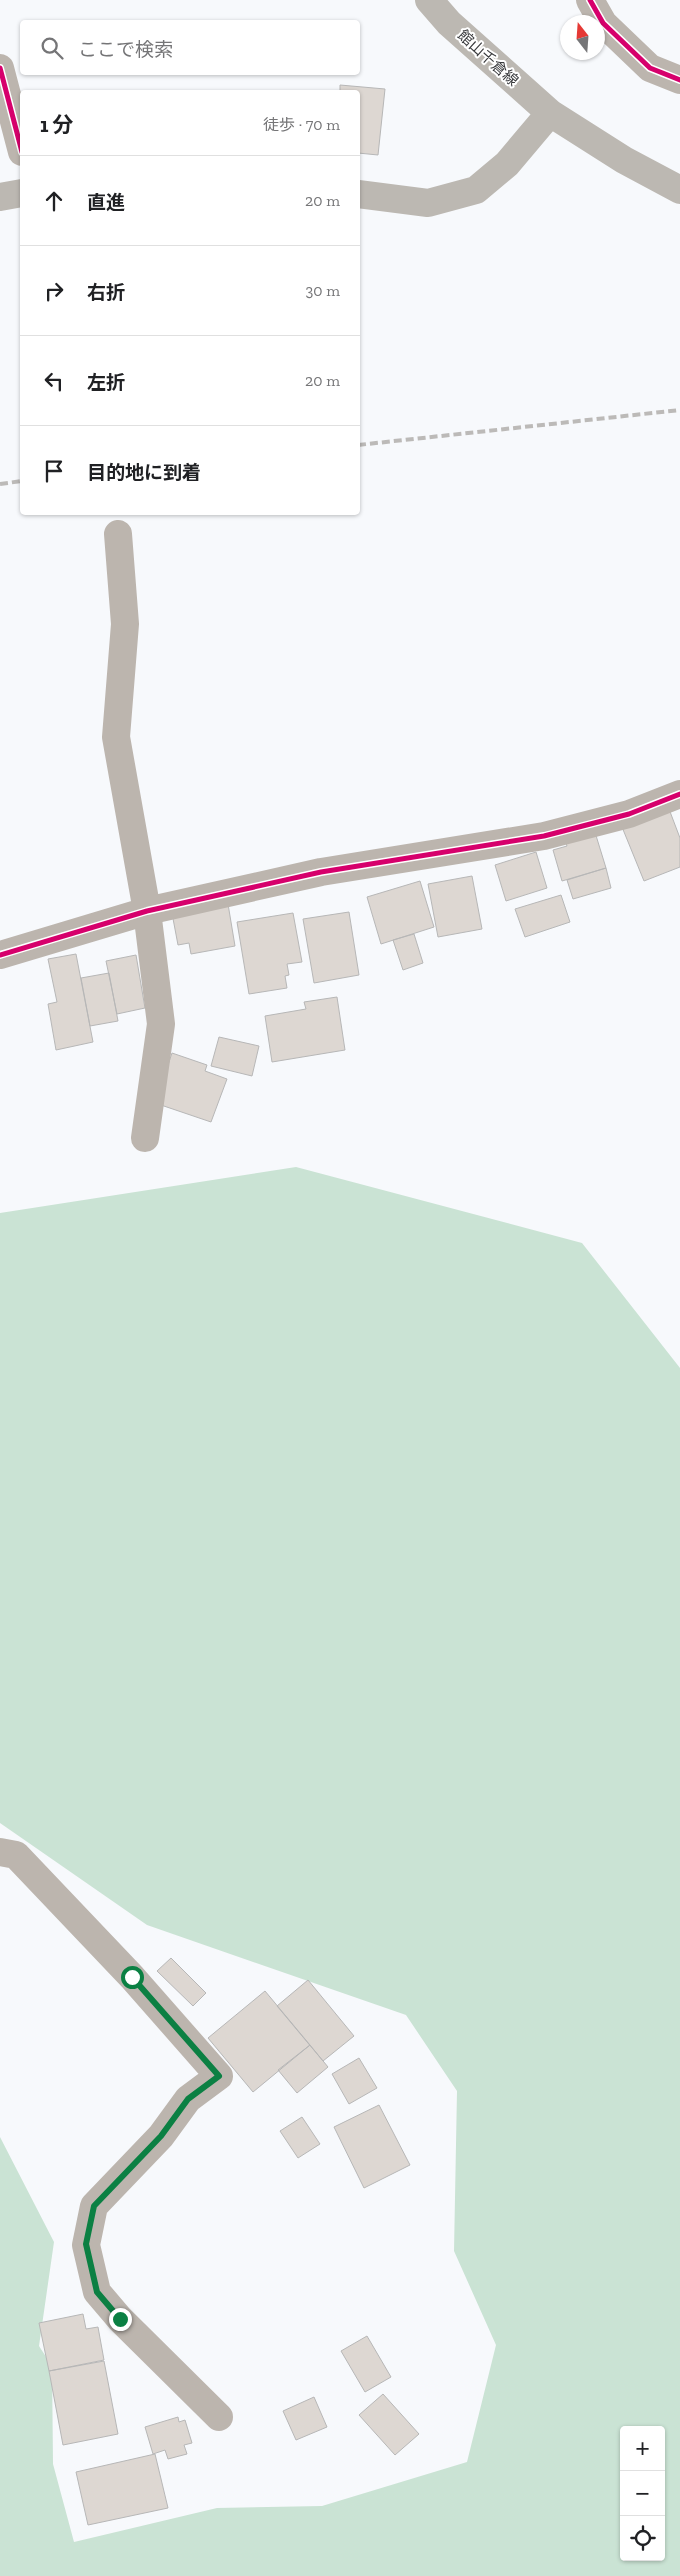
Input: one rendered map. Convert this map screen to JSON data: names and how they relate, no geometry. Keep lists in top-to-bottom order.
{
  "streets": {
    "main road": ["館山千倉線"]
  },
  "north": "top",
  "page": {
    "search": "ここで検索",
    "heading": ["1 分", "徒歩 · 70 m"],
    "list": [
      ["直進", "20 m"],
      ["右折", "30 m"],
      ["左折", "20 m"],
      "目的地に到着"
    ],
    "map_buttons": ["+", "−"]
  }
}
